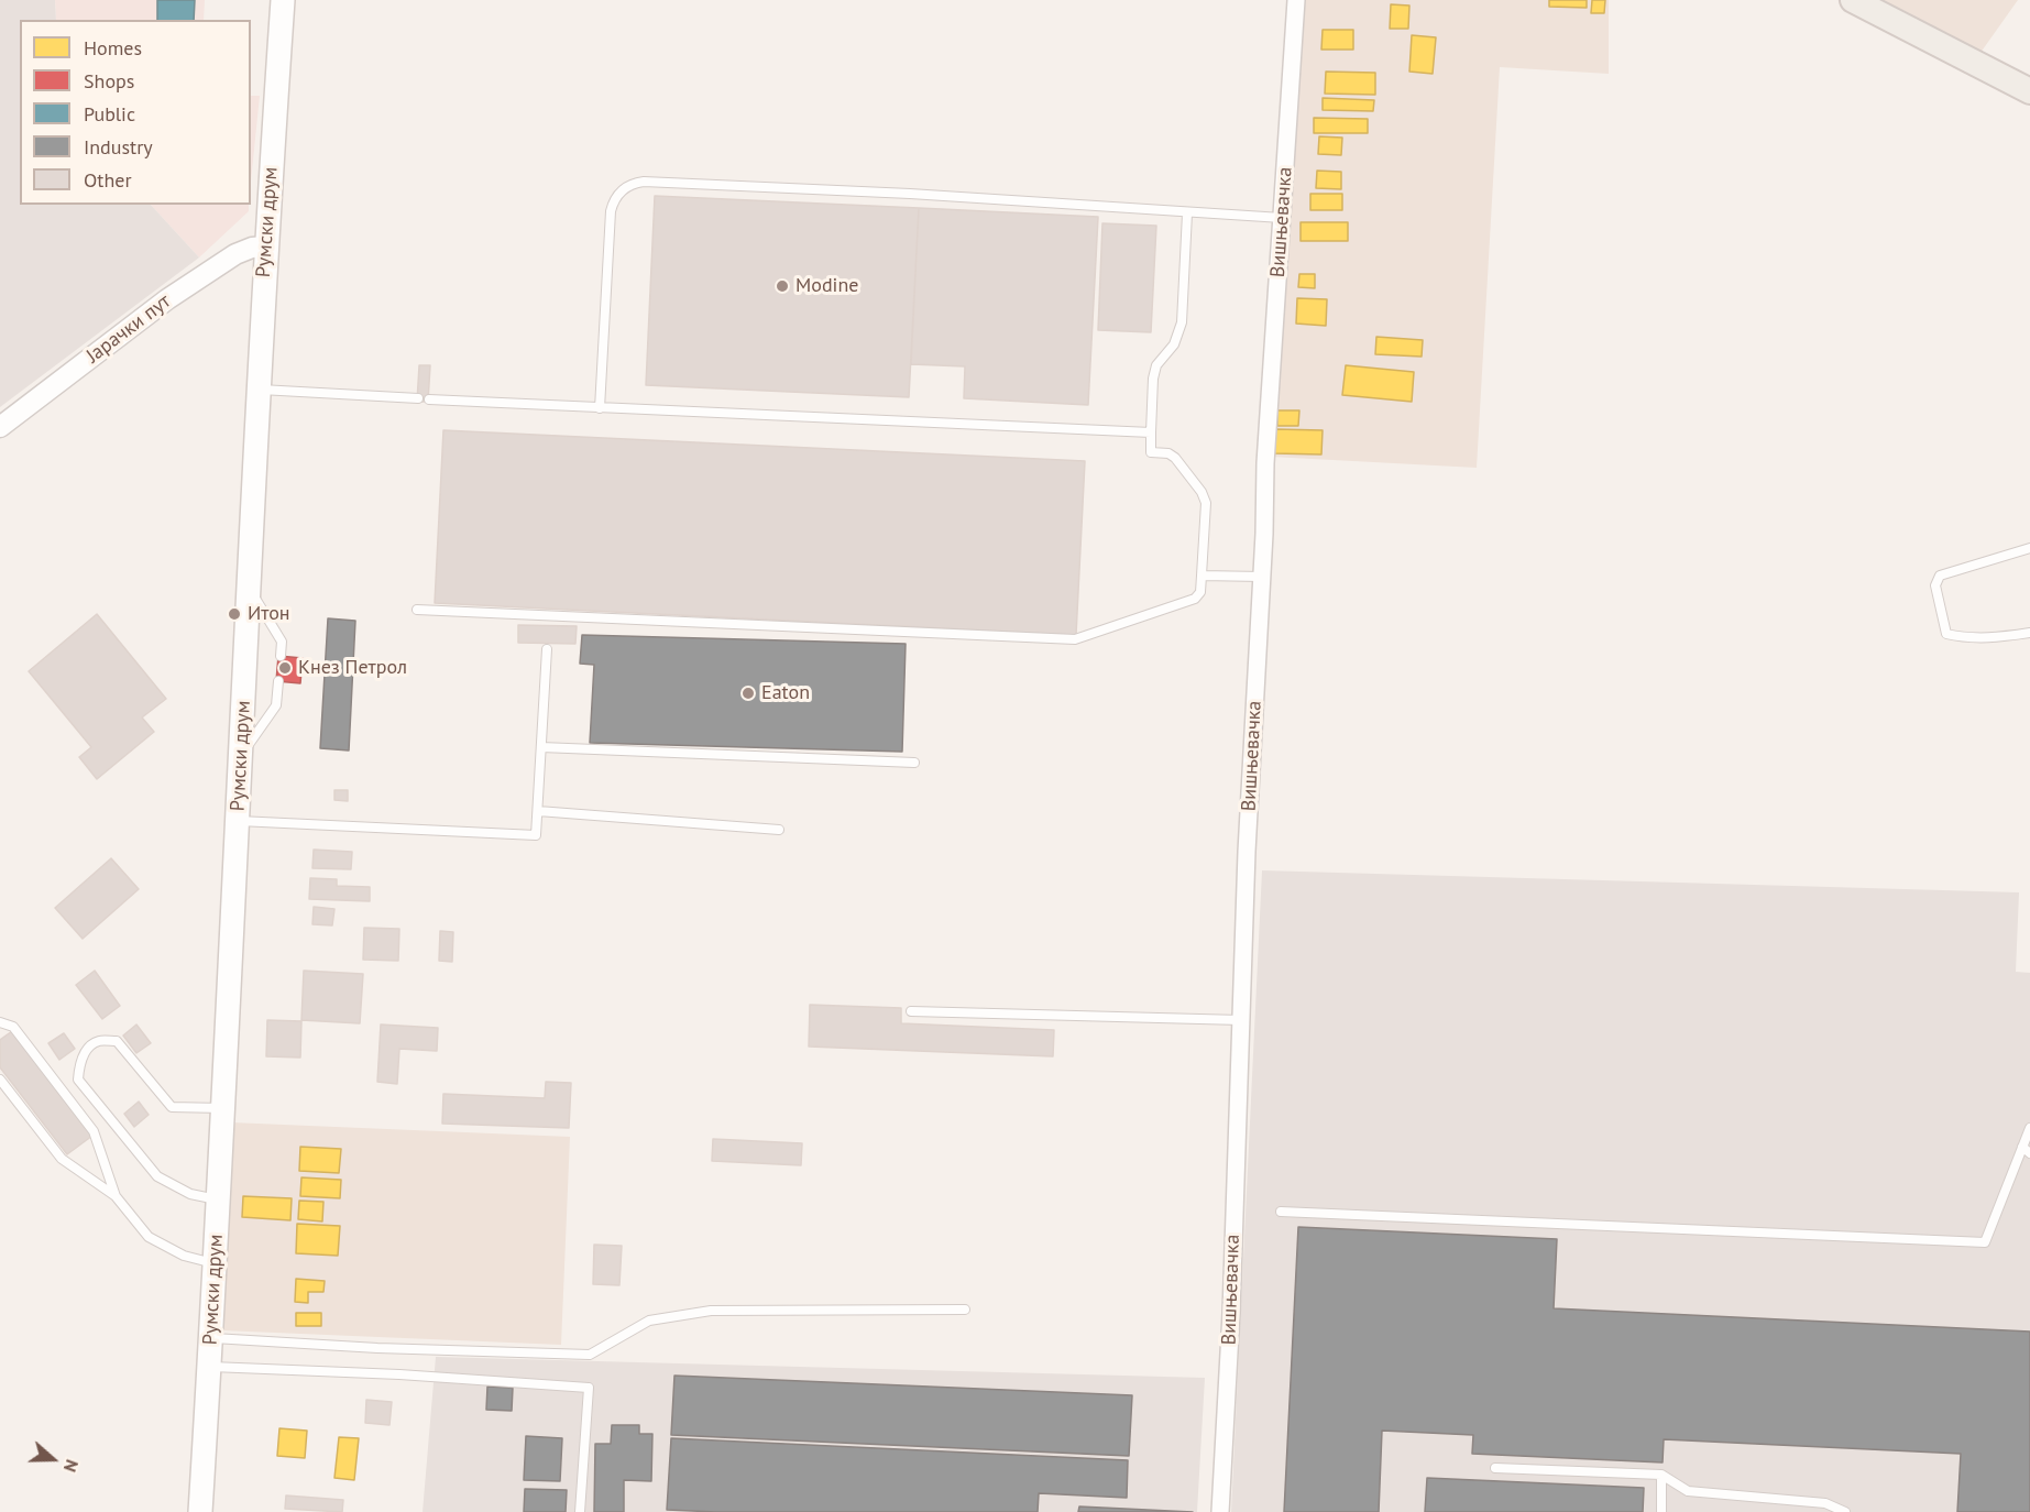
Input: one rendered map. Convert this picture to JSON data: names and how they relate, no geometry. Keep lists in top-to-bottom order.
{
  "streets": {
    "main road": ["Румски друм"],
    "street": ["Вишњевачка", "Јарачки пут"]
  },
  "crossings": [
    ["Румски друм", "Јарачки пут"]
  ],
  "places": [
    "Modine",
    "Итон",
    "Кнез Петрол",
    "Eaton"
  ],
  "legend": [
    "Homes",
    "Shops",
    "Public",
    "Industry",
    "Other"
  ],
  "north": "right"
}
